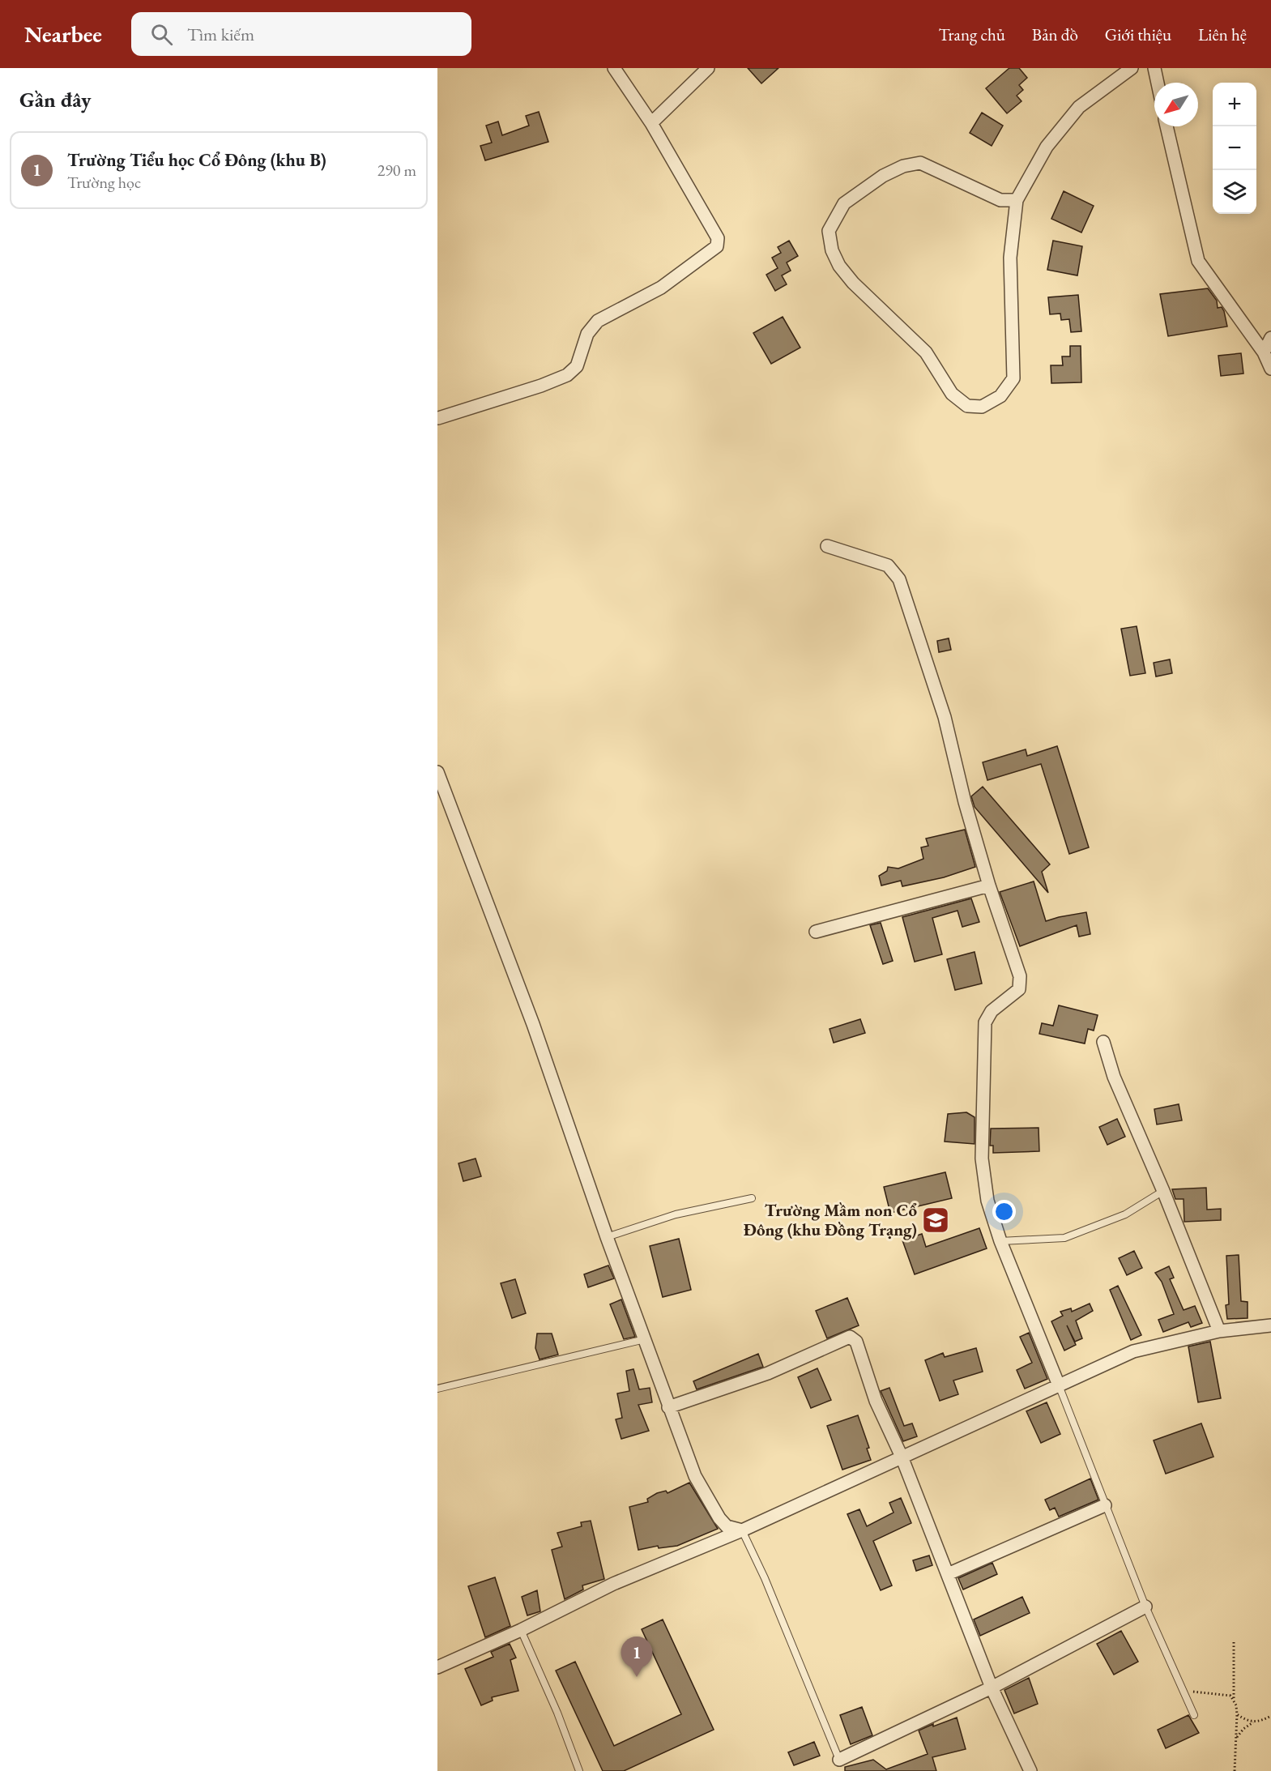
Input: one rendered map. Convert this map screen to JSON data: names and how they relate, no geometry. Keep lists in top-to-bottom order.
{
  "places": {
    "school or university": ["Trường Mầm non Cổ Đông (khu Đồng Trạng)"]
  },
  "north": "bottom left",
  "page": {
    "header": "Nearbee",
    "search": "Tìm kiếm",
    "nav": [
      "Trang chủ",
      "Bản đồ",
      "Giới thiệu",
      "Liên hệ"
    ],
    "heading": "Gần đây",
    "map_buttons": ["+", "−"],
    "list": [
      {
        "mark": "1",
        "name": "Trường Tiểu học Cổ Đông (khu B)",
        "note": "Trường học",
        "value": "290 m"
      }
    ],
    "pins": "1"
  }
}
